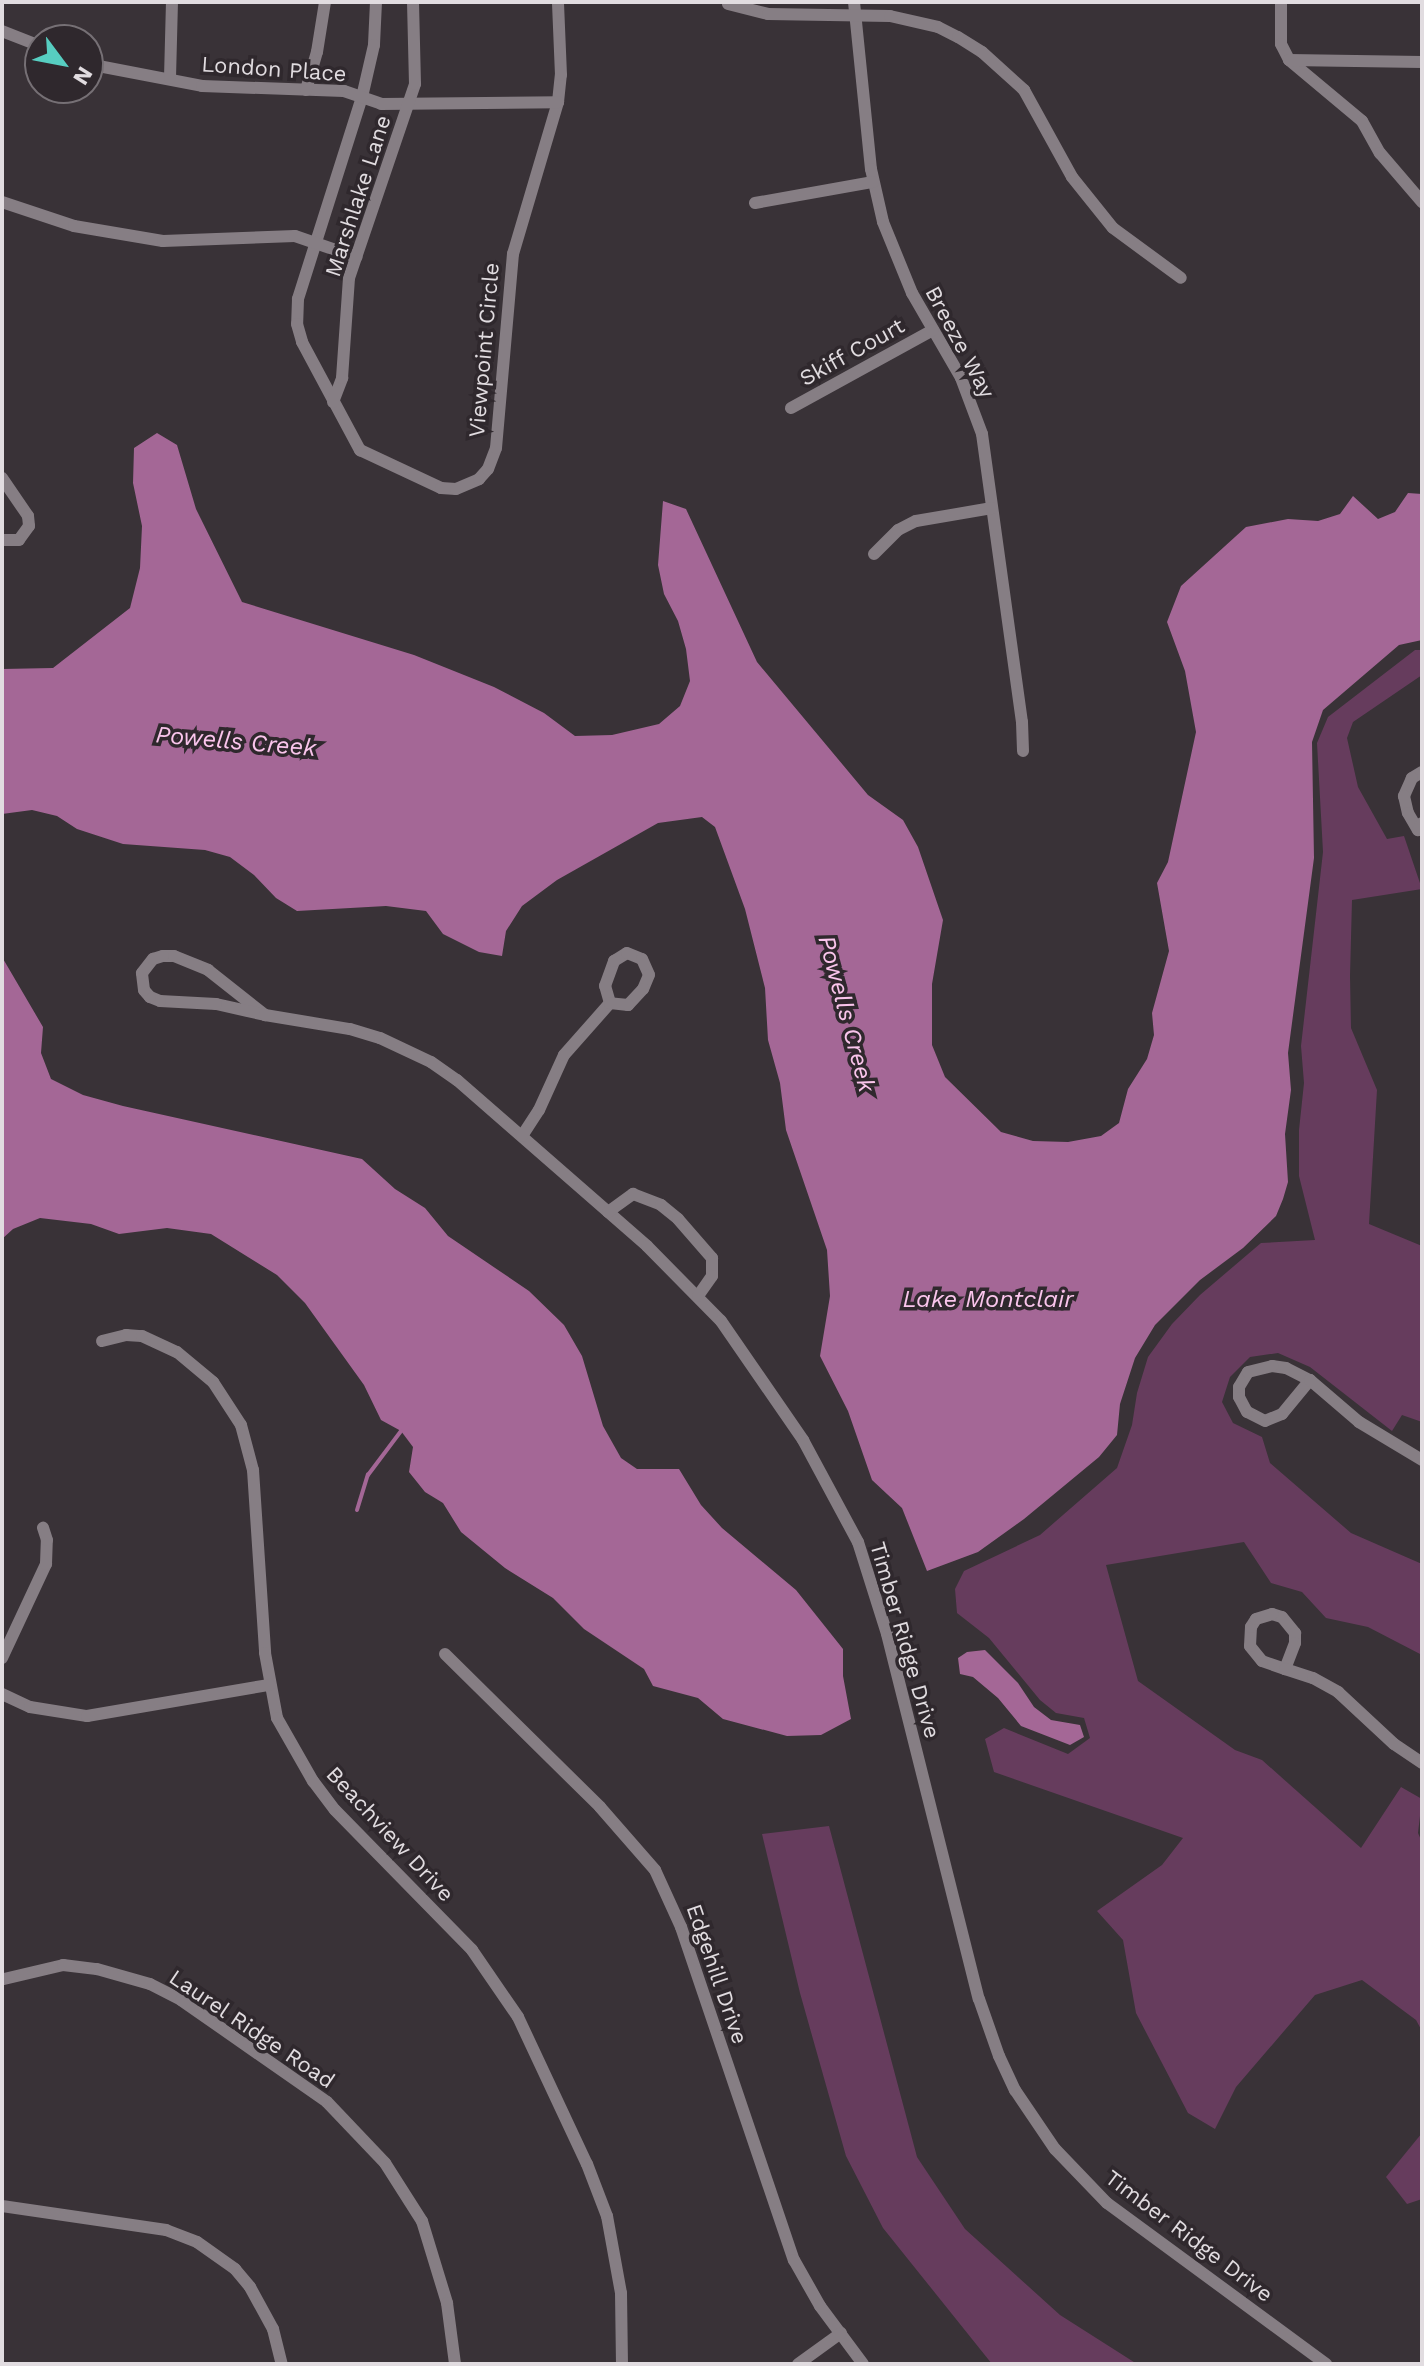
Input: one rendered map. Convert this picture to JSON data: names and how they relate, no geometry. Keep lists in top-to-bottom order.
{
  "streets": {
    "street": [
      "London Place",
      "Marshlake Lane",
      "Breeze Way",
      "Viewpoint Circle",
      "Skiff Court",
      "Timber Ridge Drive",
      "Beachview Drive",
      "Edgehill Drive",
      "Laurel Ridge Road"
    ]
  },
  "crossings": [
    ["London Place", "Viewpoint Circle"],
    ["Marshlake Lane", "Viewpoint Circle"],
    ["Breeze Way", "Skiff Court"]
  ],
  "water": ["Powells Creek", "Lake Montclair"],
  "north": "bottom right"
}
